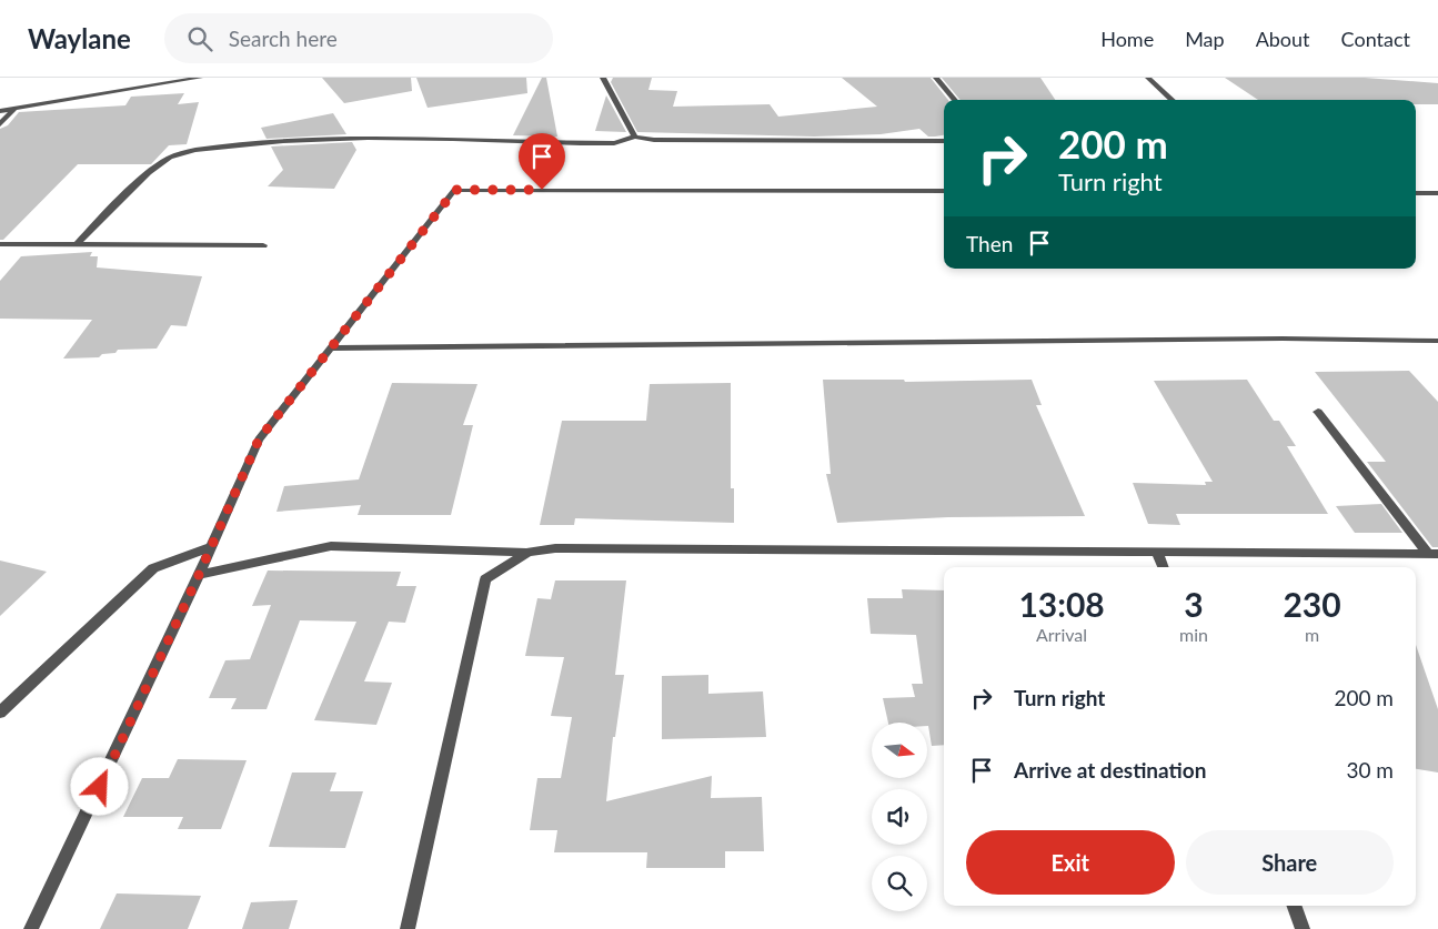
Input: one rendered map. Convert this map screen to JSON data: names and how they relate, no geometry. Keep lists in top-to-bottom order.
{
  "north": "right",
  "page": {
    "header": "Waylane",
    "search": "Search here",
    "nav": [
      "Home",
      "Map",
      "About",
      "Contact"
    ],
    "turn": ["200 m", "Turn right"],
    "then": "Then",
    "eta": [
      "13:08",
      "Arrival",
      "3",
      "min",
      "230",
      "m"
    ],
    "list": [
      {
        "name": "Turn right",
        "value": "200 m"
      },
      {
        "name": "Arrive at destination",
        "value": "30 m"
      }
    ],
    "buttons": ["Exit", "Share"]
  }
}
